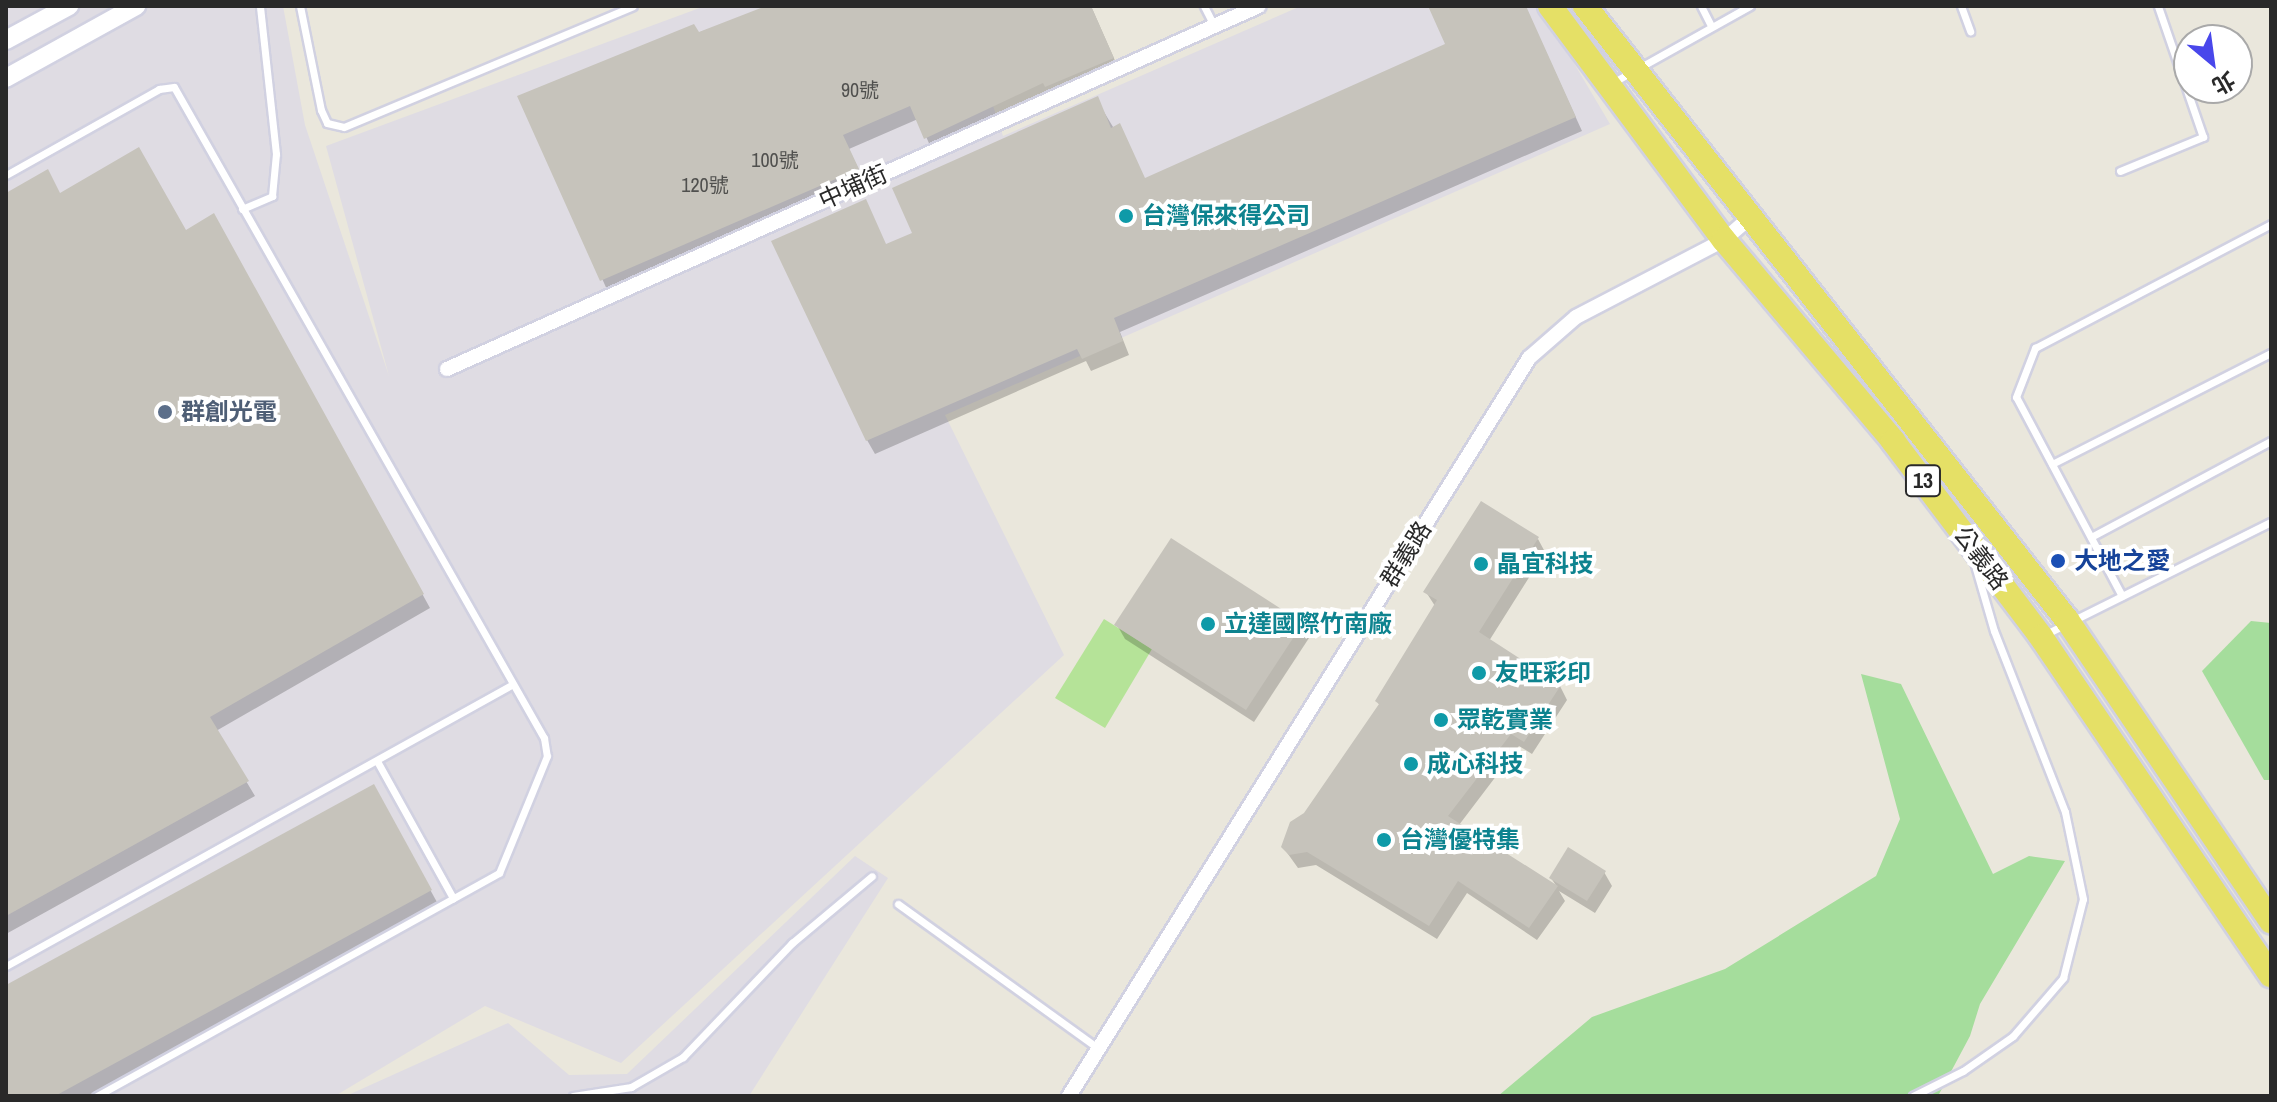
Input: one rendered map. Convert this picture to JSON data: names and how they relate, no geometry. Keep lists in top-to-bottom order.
{
  "streets": {
    "main road": ["13", "公義路"],
    "street": ["中埔街", "群義路"]
  },
  "crossings": [
    ["群義路", "公義路"]
  ],
  "places": [
    "台灣保來得公司",
    "群創光電",
    "大地之愛",
    "晶宜科技",
    "立達國際竹南廠",
    "友旺彩印",
    "眾乾實業",
    "成心科技",
    "台灣優特集"
  ],
  "house_numbers": ["90號", "100號", "120號"],
  "north": "bottom right"
}
